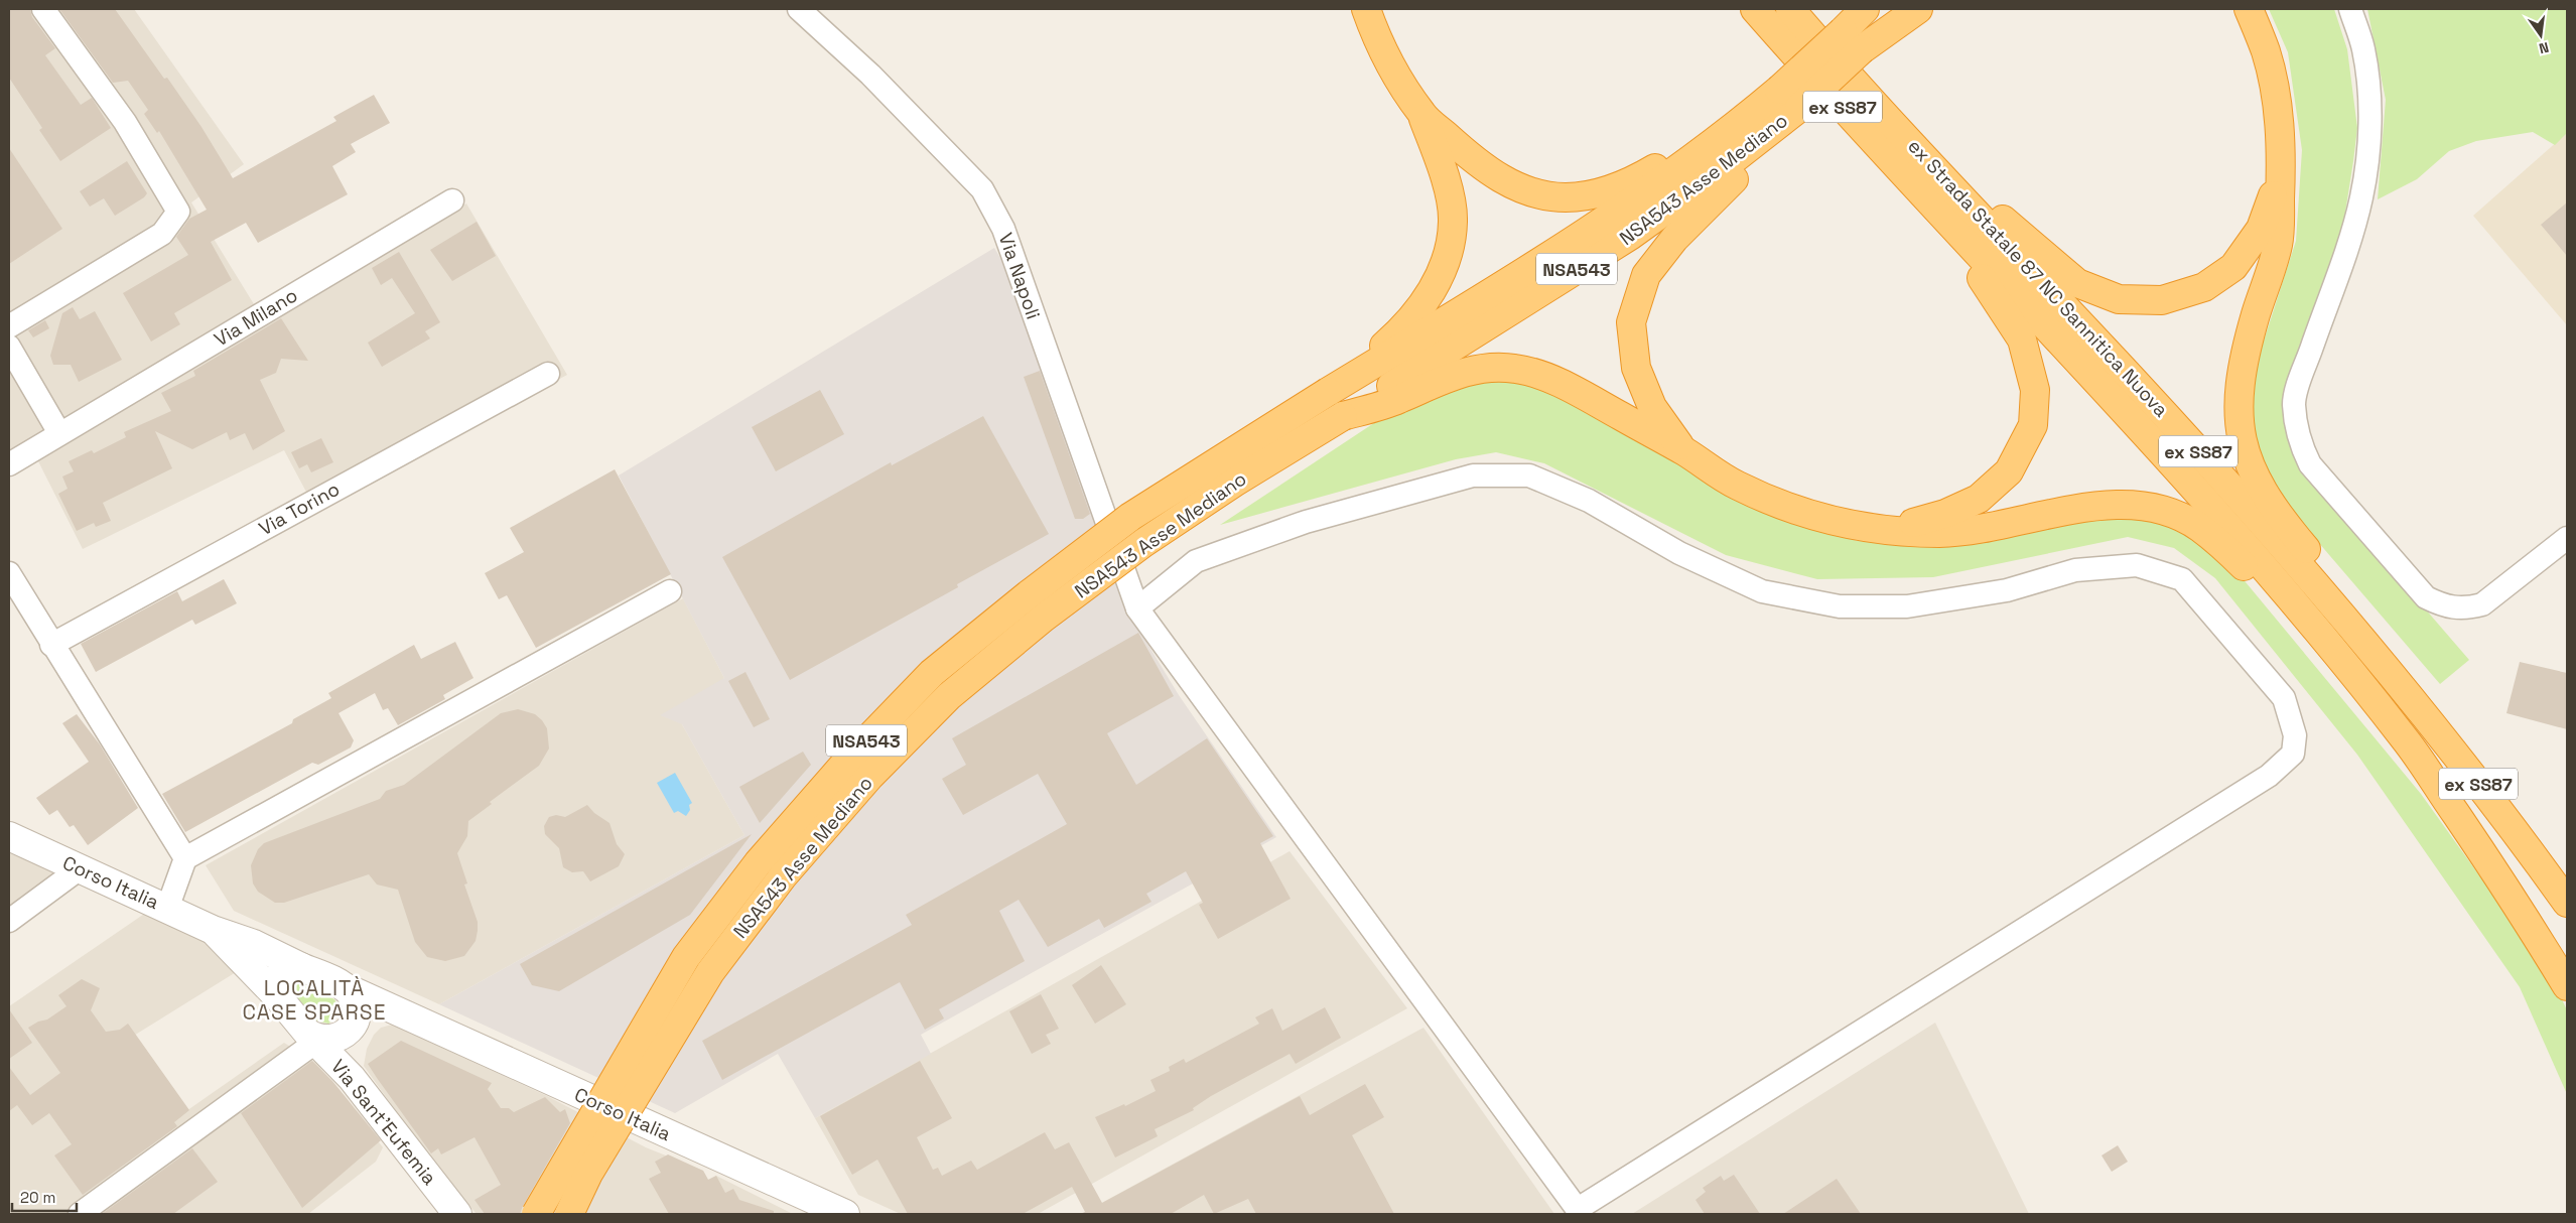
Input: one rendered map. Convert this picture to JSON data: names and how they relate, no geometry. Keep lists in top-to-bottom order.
{
  "streets": {
    "highway": [
      "ex SS87",
      "NSA543 Asse Mediano",
      "NSA543",
      "ex Strada Statale 87 NC Sannitica Nuova"
    ],
    "street": [
      "Via Napoli",
      "Via Milano",
      "Via Torino",
      "Corso Italia",
      "Via Sant'Eufemia"
    ]
  },
  "crossings": [
    ["Corso Italia", "Via Sant'Eufemia"]
  ],
  "districts": ["LOCALITÀ CASE SPARSE"],
  "scale_bar": "20 m",
  "north": "bottom"
}
